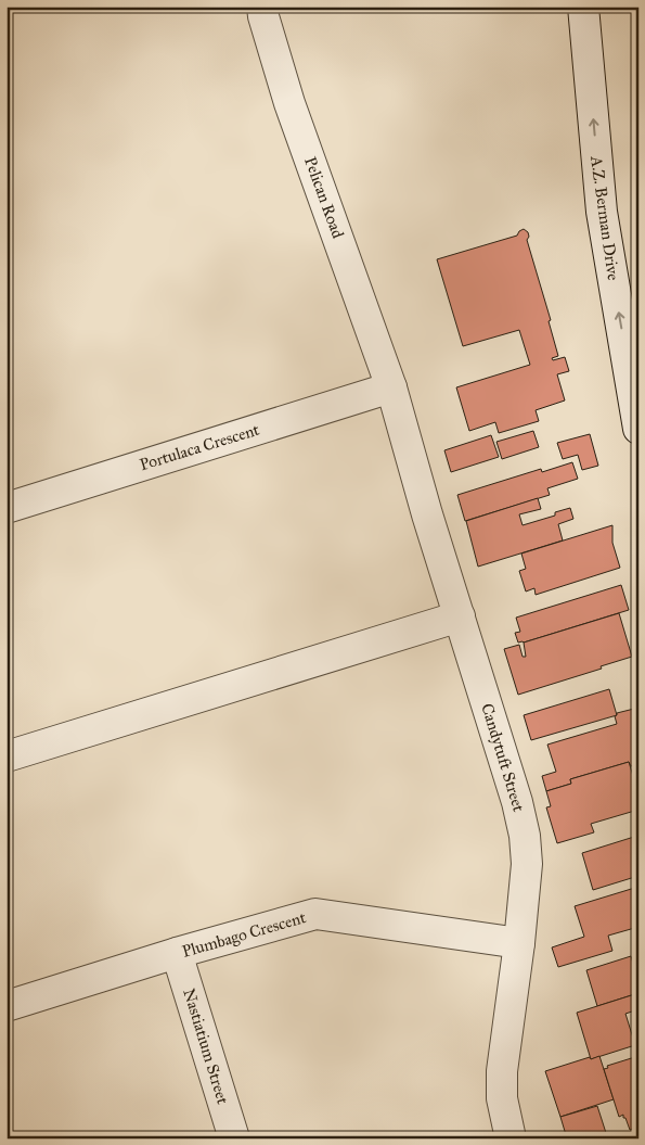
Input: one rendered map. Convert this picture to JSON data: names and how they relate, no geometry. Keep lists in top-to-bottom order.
{
  "streets": {
    "street": [
      "Pelican Road",
      "A.Z. Berman Drive",
      "Portulaca Crescent",
      "Candytuft Street",
      "Plumbago Crescent",
      "Nastiatium Street"
    ]
  },
  "crossings": [
    ["Pelican Road", "Portulaca Crescent"],
    ["Pelican Road", "Candytuft Street"],
    ["Portulaca Crescent", "Candytuft Street"],
    ["Candytuft Street", "Plumbago Crescent"],
    ["Plumbago Crescent", "Nastiatium Street"]
  ],
  "one_way": ["A.Z. Berman Drive"]
}
